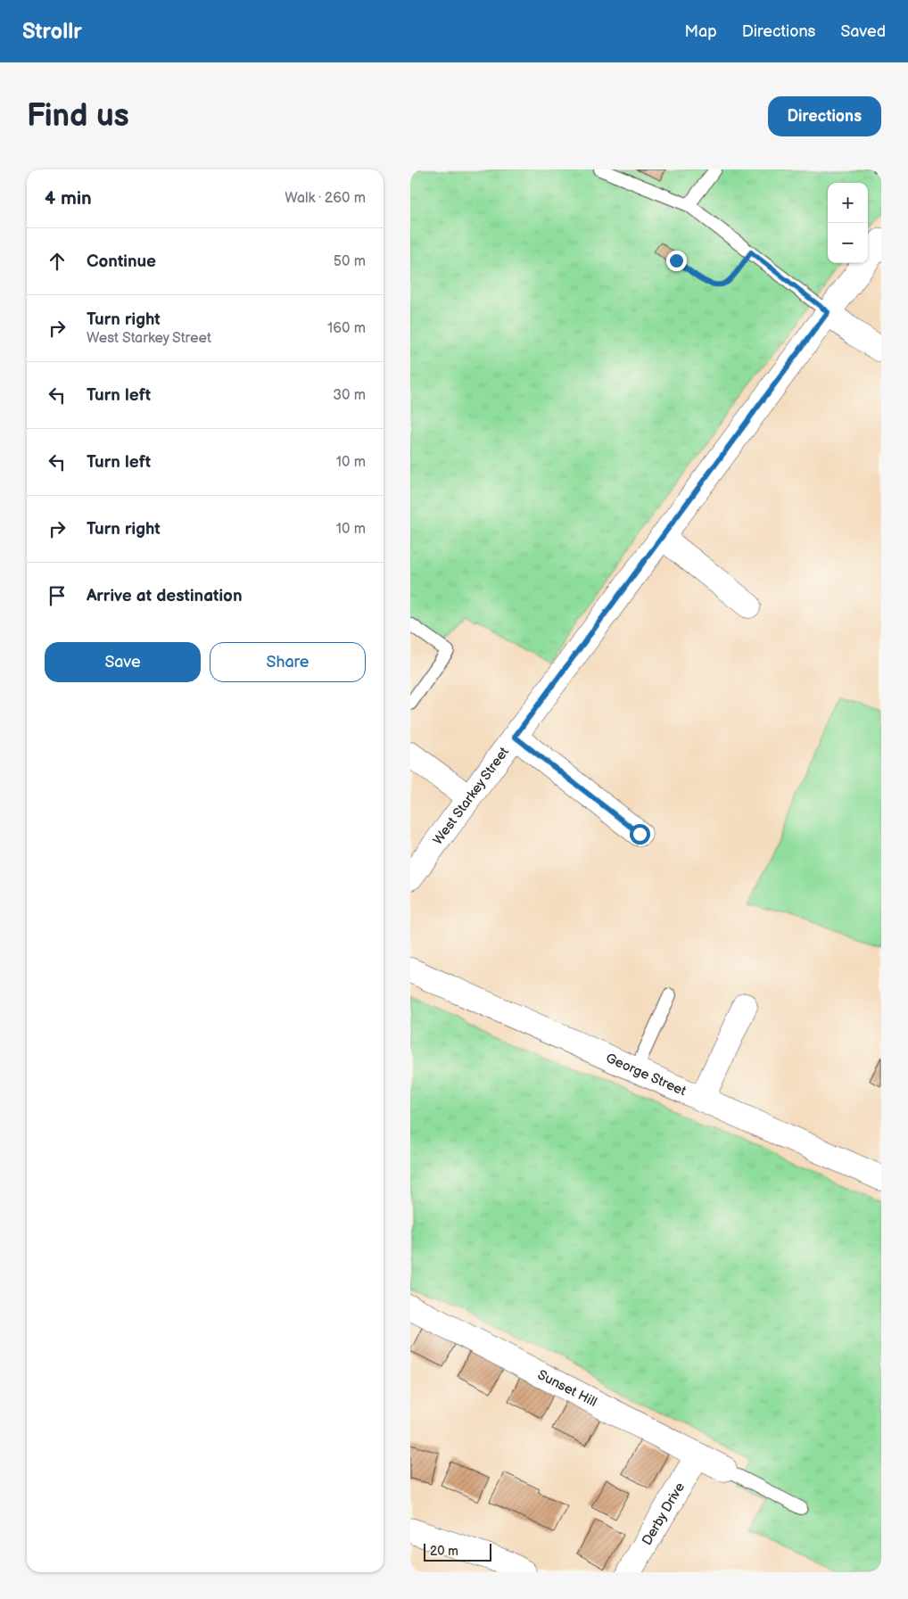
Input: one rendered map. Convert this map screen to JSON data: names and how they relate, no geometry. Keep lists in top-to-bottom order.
{
  "streets": {
    "street": [
      "West Starkey Street",
      "George Street",
      "Sunset Hill",
      "Derby Drive"
    ]
  },
  "crossings": [
    ["Sunset Hill", "Derby Drive"]
  ],
  "scale_bar": "20 m",
  "page": {
    "header": "Strollr",
    "nav": ["Map", "Directions", "Saved"],
    "buttons": [
      "Directions",
      ["Save", "Share"]
    ],
    "title": "Find us",
    "heading": ["4 min", "Walk · 260 m"],
    "map_buttons": ["+", "−"],
    "list": [
      ["Continue", "50 m"],
      ["Turn right", "West Starkey Street", "160 m"],
      ["Turn left", "30 m"],
      ["Turn left", "10 m"],
      ["Turn right", "10 m"],
      "Arrive at destination"
    ],
    "scale": "20 m"
  }
}
